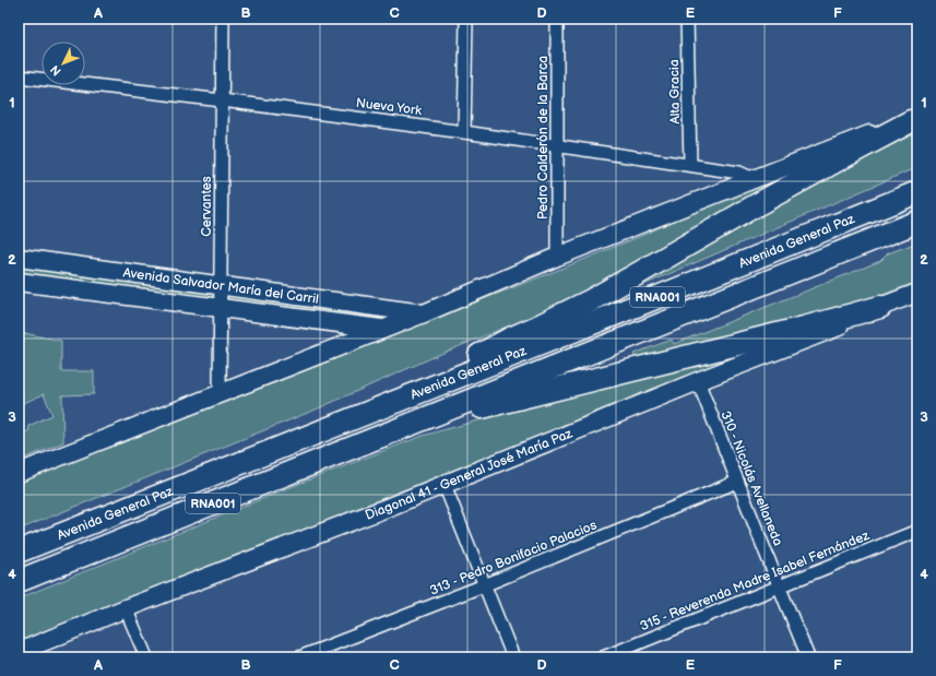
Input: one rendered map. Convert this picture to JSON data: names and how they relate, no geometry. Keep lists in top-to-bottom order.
{
  "streets": {
    "highway": ["Avenida General Paz", "RNA001"],
    "street": [
      "Alta Gracia",
      "Nueva York",
      "Pedro Calderón de la Barca",
      "Cervantes",
      "Avenida Salvador María del Carril",
      "Diagonal 41 - General José María Paz",
      "310 - Nicolás Avellaneda",
      "313 - Pedro Bonifacio Palacios",
      "315 - Reverenda Madre Isabel Fernández"
    ]
  },
  "crossings": [
    ["Alta Gracia", "Nueva York"],
    ["Nueva York", "Pedro Calderón de la Barca"],
    ["Nueva York", "Cervantes"],
    ["Cervantes", "Avenida Salvador María del Carril"],
    ["Diagonal 41 - General José María Paz", "310 - Nicolás Avellaneda"],
    ["310 - Nicolás Avellaneda", "313 - Pedro Bonifacio Palacios"],
    ["310 - Nicolás Avellaneda", "315 - Reverenda Madre Isabel Fernández"]
  ],
  "north": "bottom left",
  "grid": {
    "columns": [
      "A",
      "B",
      "C",
      "D",
      "E",
      "F"
    ],
    "rows": [
      "1",
      "2",
      "3",
      "4"
    ]
  }
}
